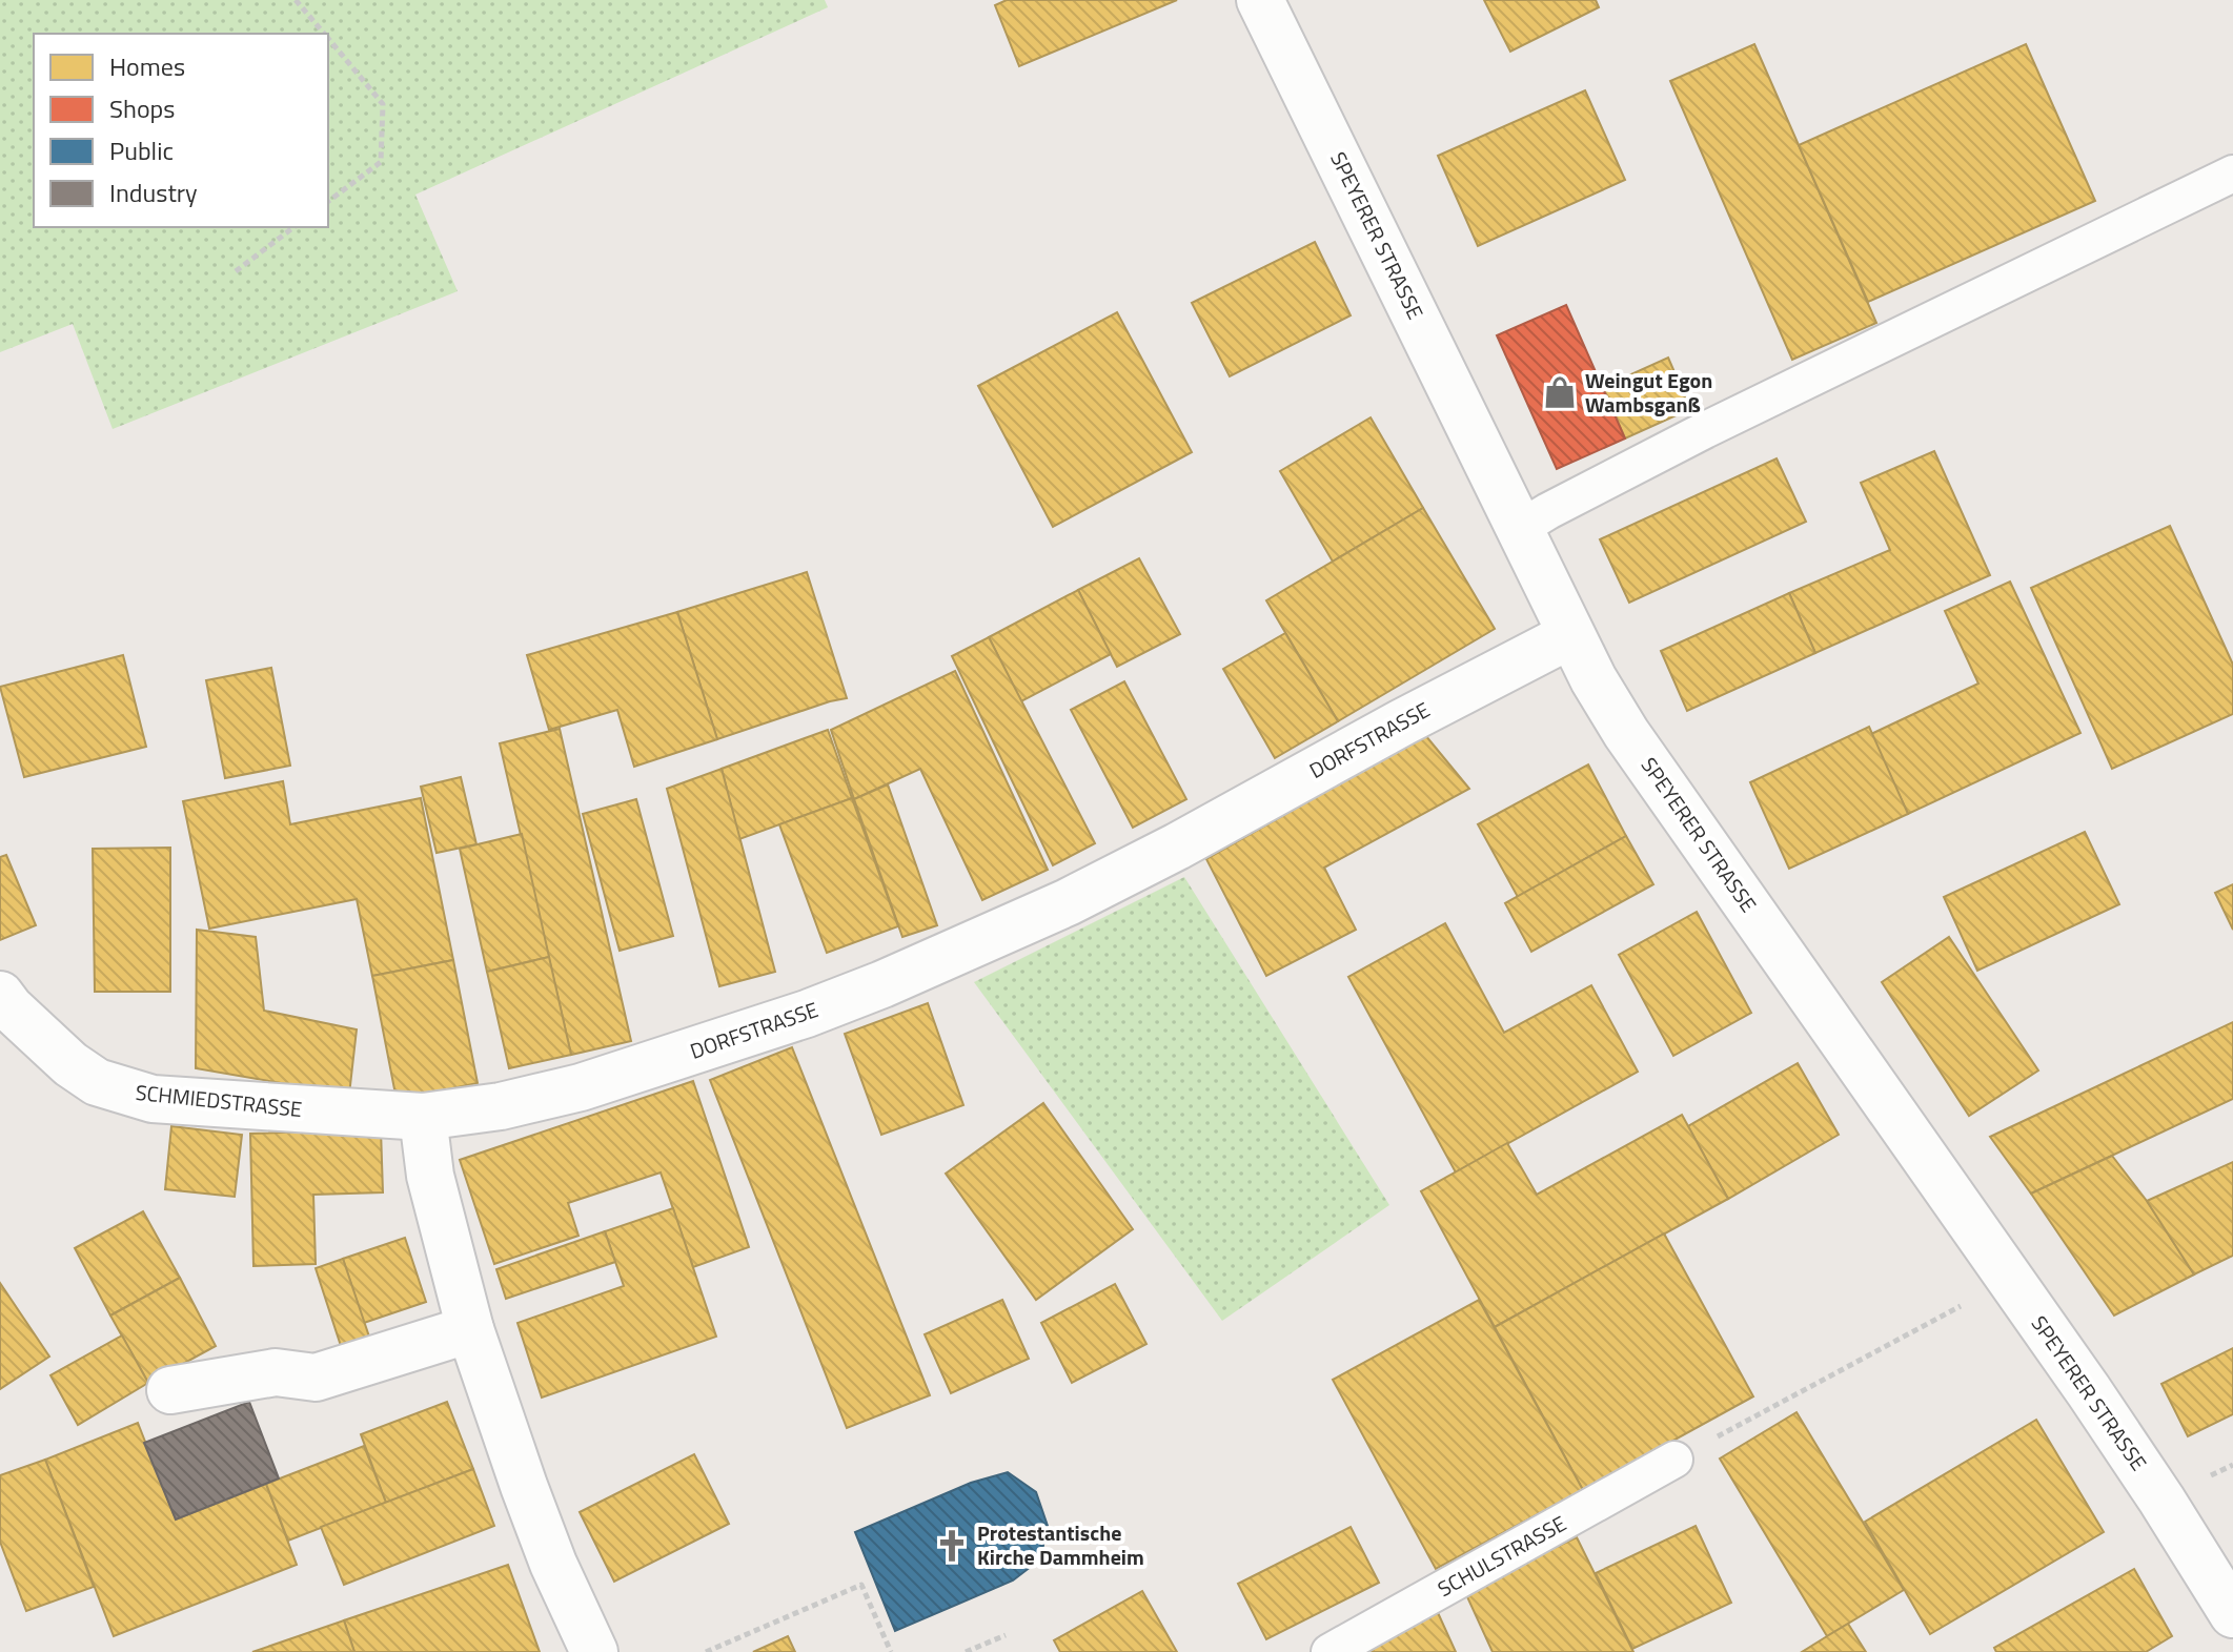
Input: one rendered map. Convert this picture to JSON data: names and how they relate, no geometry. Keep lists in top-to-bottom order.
{
  "streets": {
    "street": ["SPEYERER STRASSE", "DORFSTRASSE", "SCHMIEDSTRASSE"],
    "lane": ["SCHULSTRASSE"]
  },
  "crossings": [
    ["SPEYERER STRASSE", "DORFSTRASSE"],
    ["DORFSTRASSE", "SCHMIEDSTRASSE"]
  ],
  "places": {
    "shop": ["Weingut Egon Wambsganß"],
    "church": ["Protestantische Kirche Dammheim"]
  },
  "legend": [
    "Homes",
    "Shops",
    "Public",
    "Industry"
  ]
}
